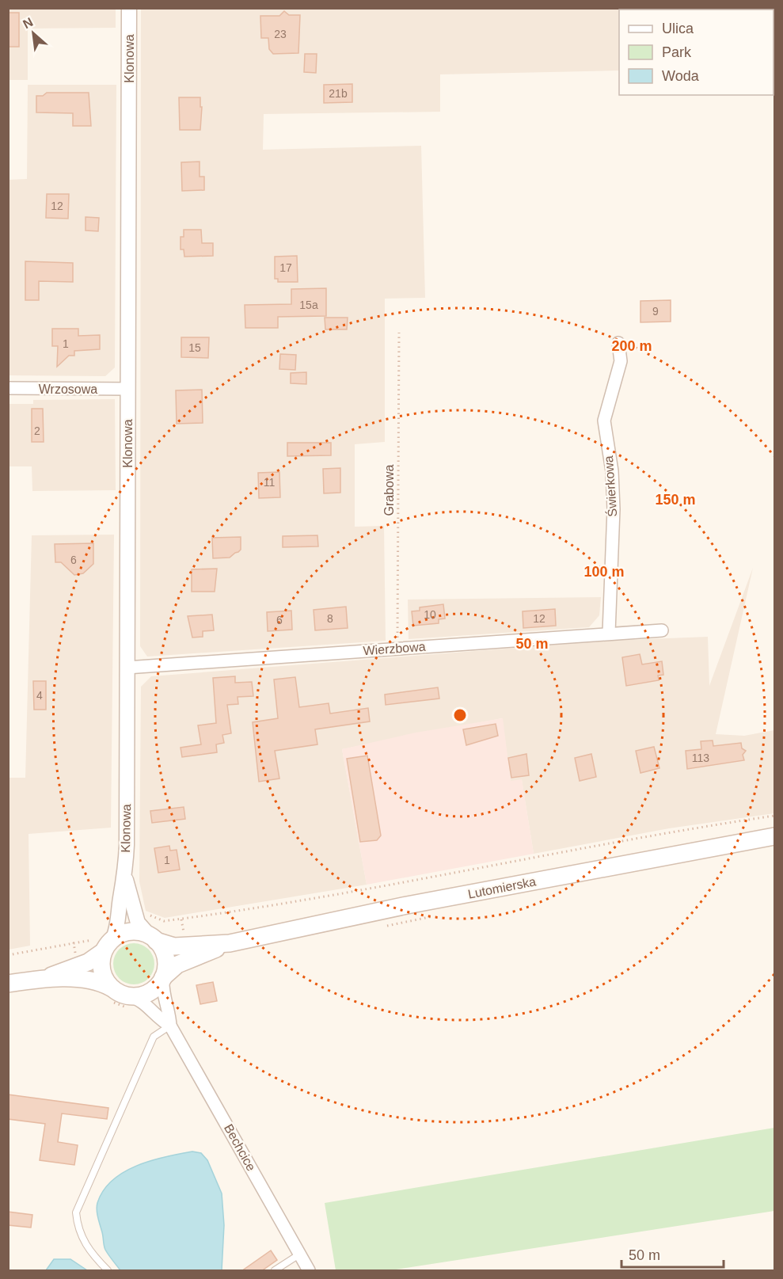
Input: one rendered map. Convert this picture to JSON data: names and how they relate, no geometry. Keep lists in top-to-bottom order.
{
  "streets": {
    "main road": ["Lutomierska"],
    "street": [
      "Klonowa",
      "Wrzosowa",
      "Świerkowa",
      "Wierzbowa",
      "Bechcice"
    ],
    "path": ["Grabowa"]
  },
  "crossings": [
    ["Klonowa", "Wrzosowa"],
    ["Klonowa", "Wierzbowa"],
    ["Klonowa", "Lutomierska"],
    ["Klonowa", "Bechcice"],
    ["Świerkowa", "Wierzbowa"],
    ["Grabowa", "Wierzbowa"],
    ["Lutomierska", "Bechcice"]
  ],
  "house_numbers": [
    "23",
    "21b",
    "12",
    "17",
    "15a",
    "9",
    "1",
    "15",
    "2",
    "11",
    "6",
    "10",
    "8",
    "12",
    "6",
    "4",
    "113",
    "1"
  ],
  "legend": ["Ulica", "Park", "Woda"],
  "scale_bar": "50 m",
  "north": "top left",
  "rings": [
    "200 m",
    "150 m",
    "100 m",
    "50 m"
  ]
}
